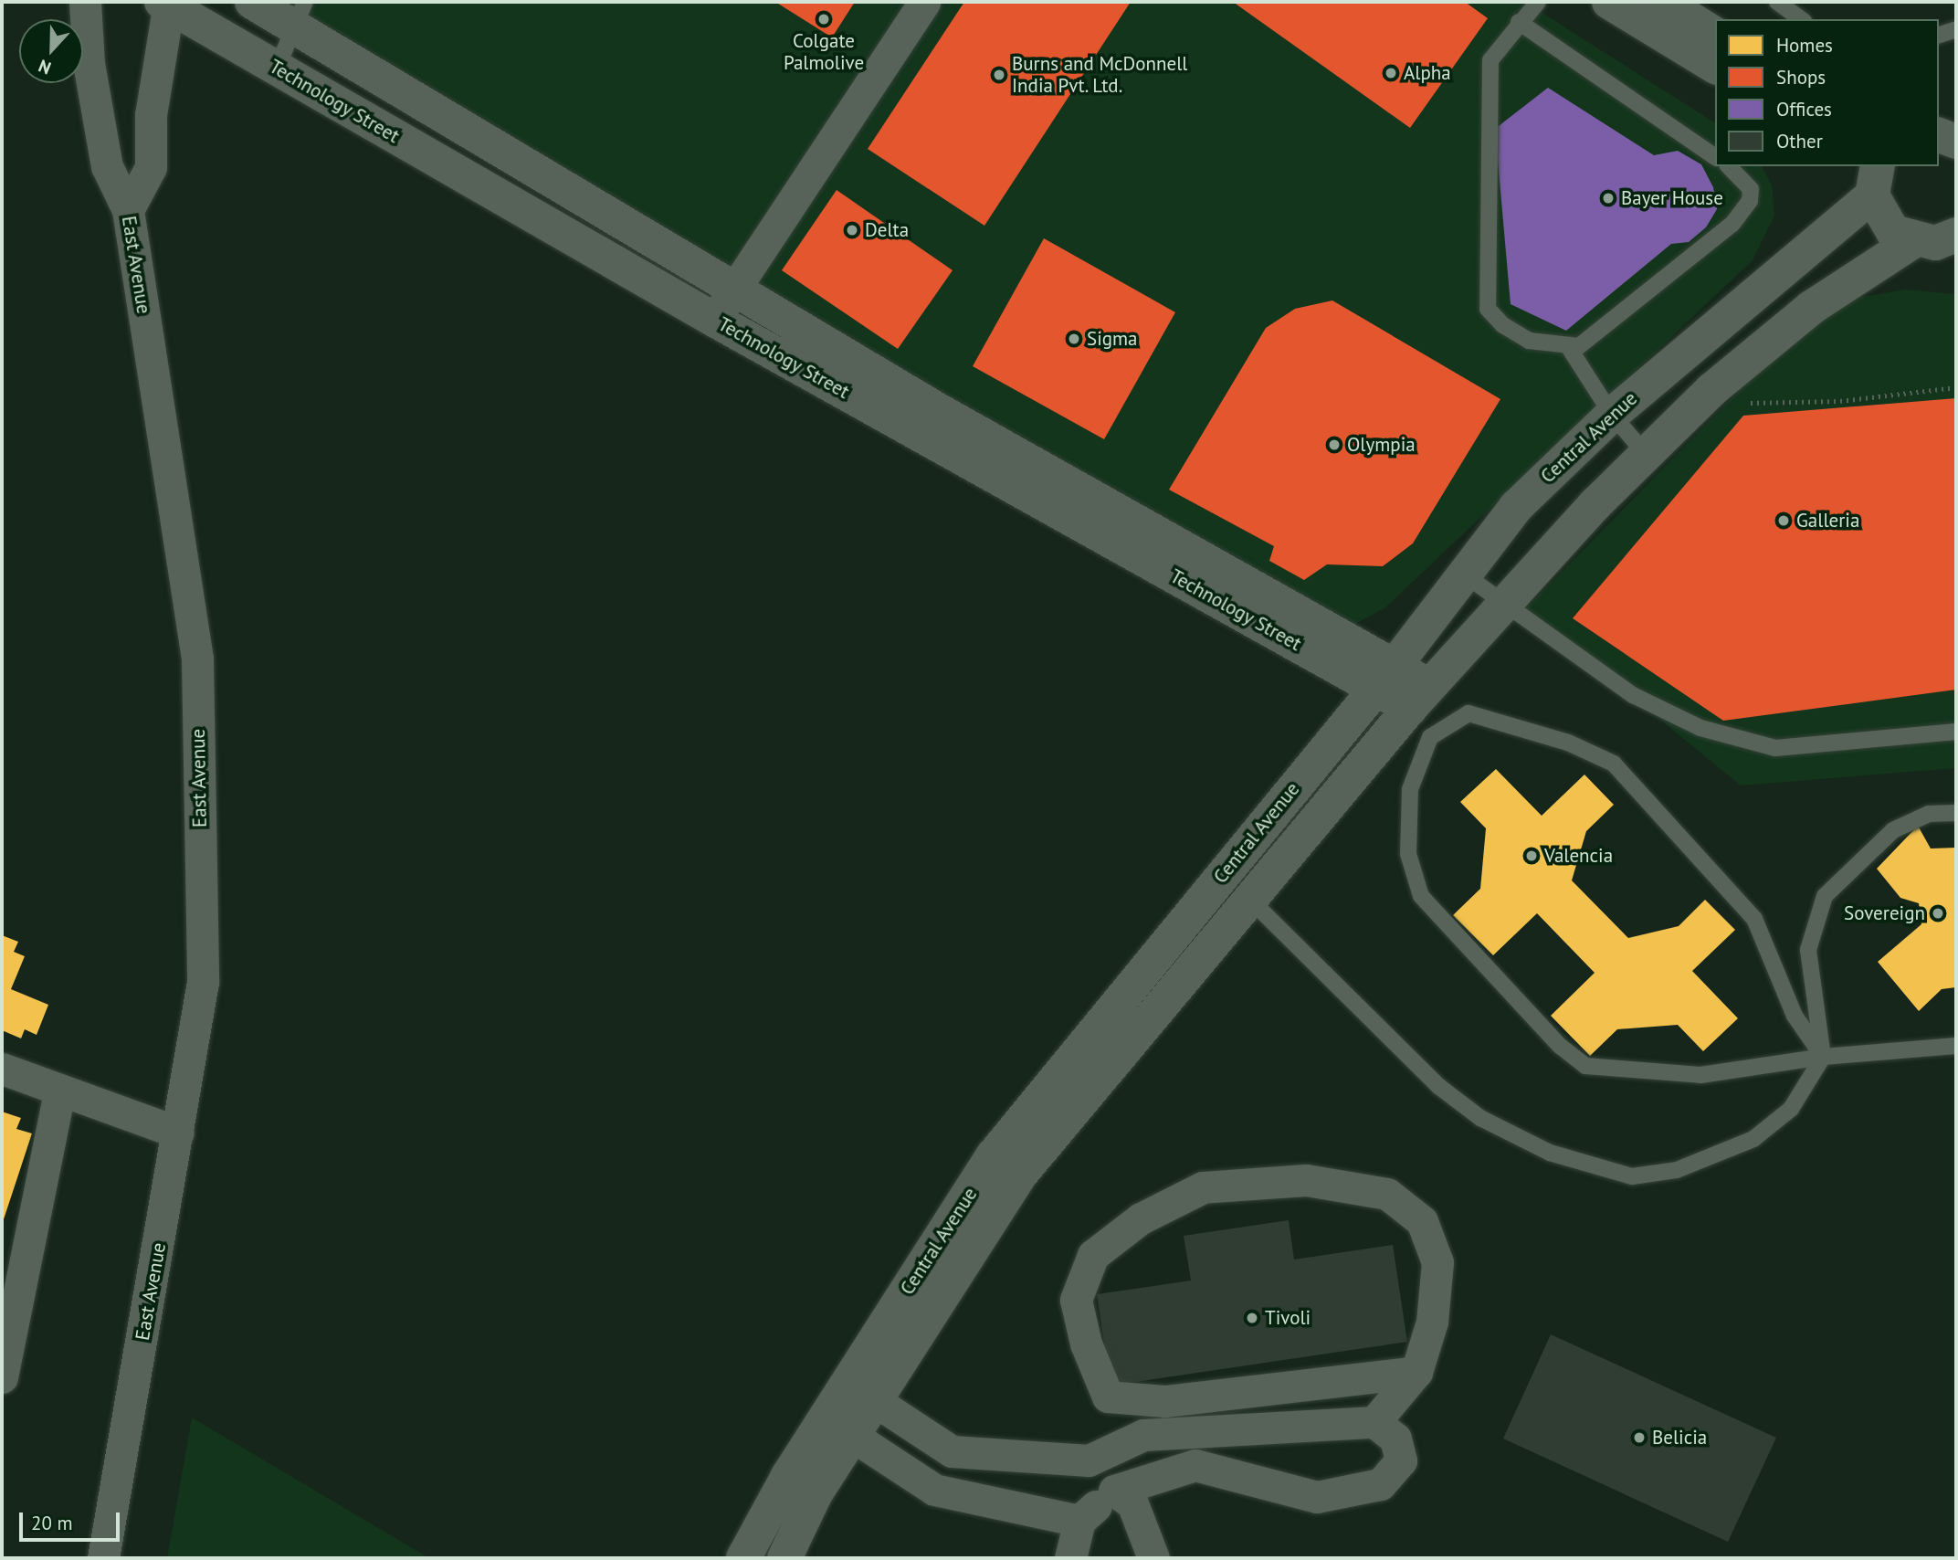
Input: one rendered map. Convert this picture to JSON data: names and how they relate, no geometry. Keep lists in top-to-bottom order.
{
  "streets": {
    "main road": ["Technology Street", "Central Avenue"],
    "street": ["East Avenue"]
  },
  "crossings": [
    ["Technology Street", "Central Avenue"]
  ],
  "places": [
    "Colgate Palmolive",
    "Alpha",
    "Burns and McDonnell India Pvt. Ltd.",
    "Bayer House",
    "Delta",
    "Sigma",
    "Olympia",
    "Galleria",
    "Valencia",
    "Sovereign",
    "Tivoli",
    "Belicia"
  ],
  "legend": [
    "Homes",
    "Shops",
    "Offices",
    "Other"
  ],
  "scale_bar": "20 m",
  "north": "bottom"
}
